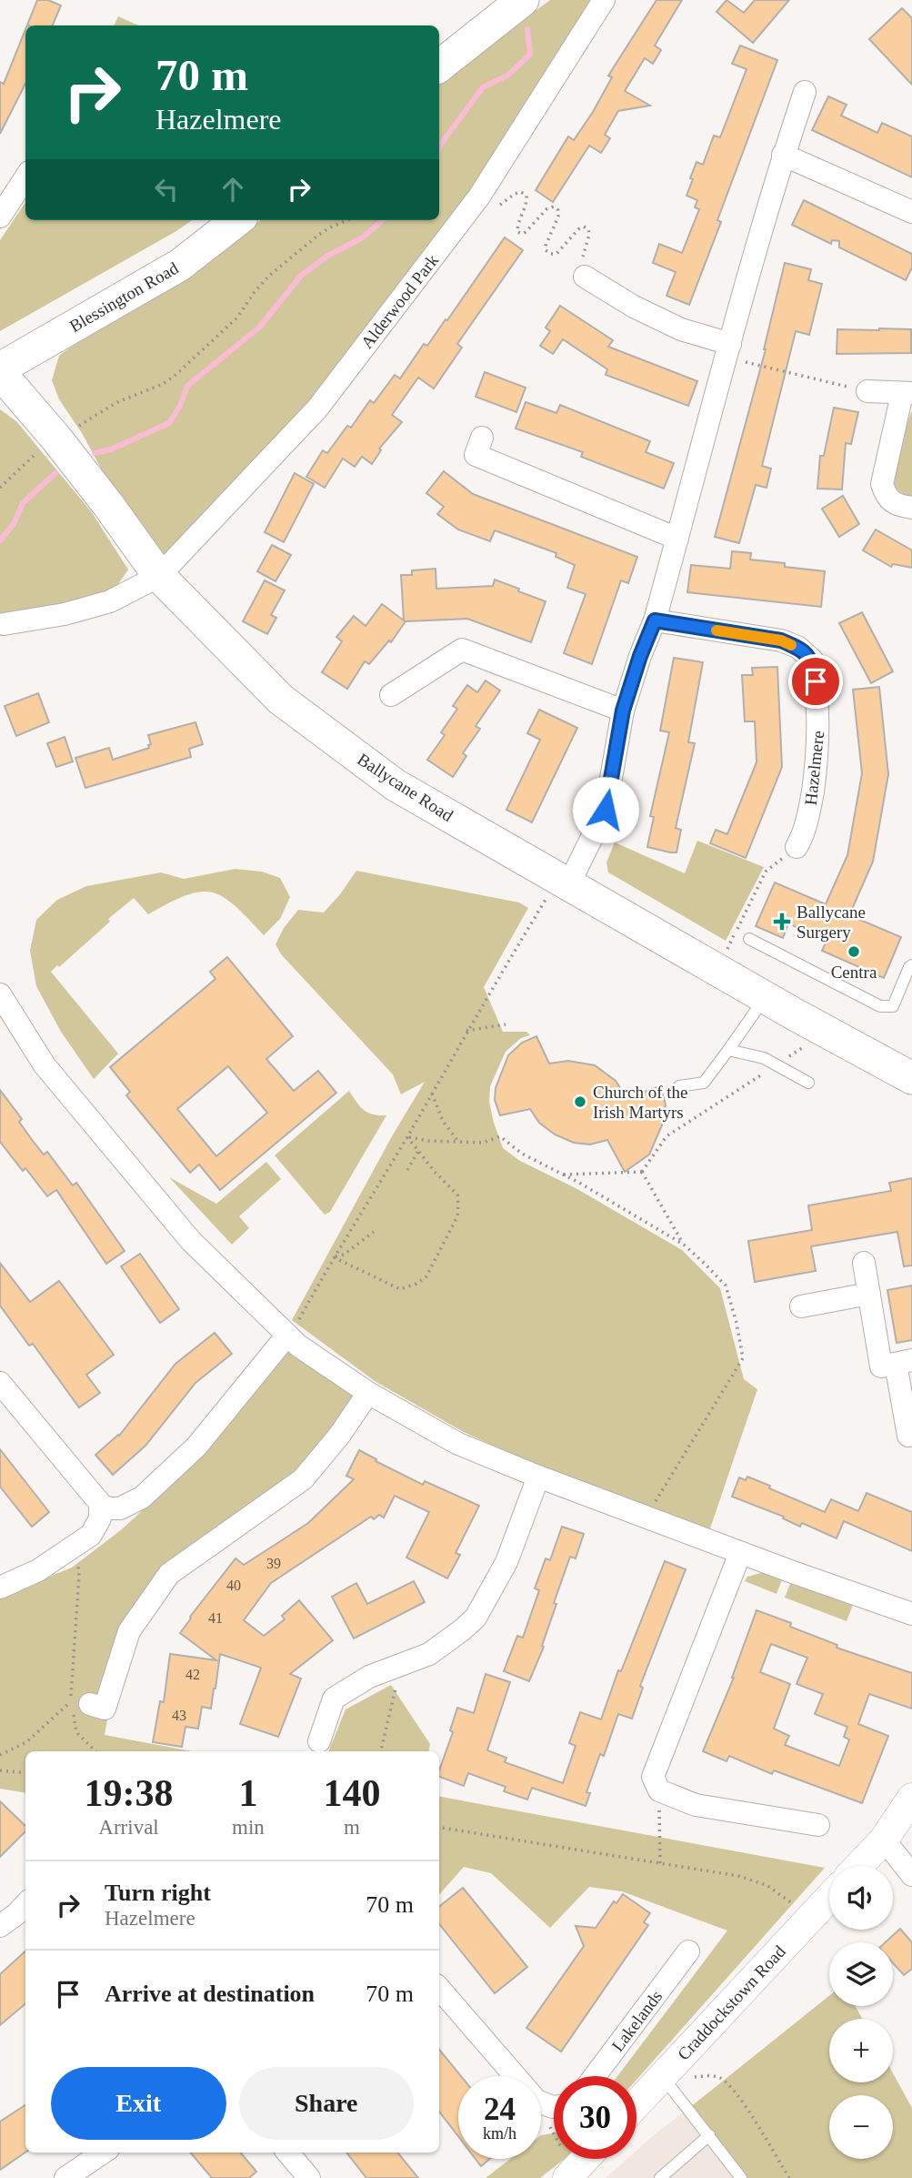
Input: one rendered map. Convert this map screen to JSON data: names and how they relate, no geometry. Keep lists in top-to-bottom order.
{
  "streets": {
    "main road": ["Blessington Road", "Ballycane Road"],
    "street": [
      "Alderwood Park",
      "Hazelmere",
      "Craddockstown Road",
      "Lakelands"
    ]
  },
  "crossings": [
    ["Blessington Road", "Ballycane Road"],
    ["Alderwood Park", "Ballycane Road"]
  ],
  "places": {
    "health": ["Ballycane Surgery"],
    "other": ["Centra", "Church of the Irish Martyrs"]
  },
  "house_numbers": [
    "39",
    "40",
    "41",
    "42",
    "43"
  ],
  "page": {
    "turn": ["70 m", "Hazelmere"],
    "eta": [
      "19:38",
      "Arrival",
      "1",
      "min",
      "140",
      "m"
    ],
    "list": [
      {
        "name": "Turn right",
        "note": "Hazelmere",
        "value": "70 m"
      },
      {
        "name": "Arrive at destination",
        "value": "70 m"
      }
    ],
    "map_buttons": ["+", "−"],
    "buttons": ["Exit", "Share"],
    "speed": "24 km/h",
    "limit": "30"
  }
}
